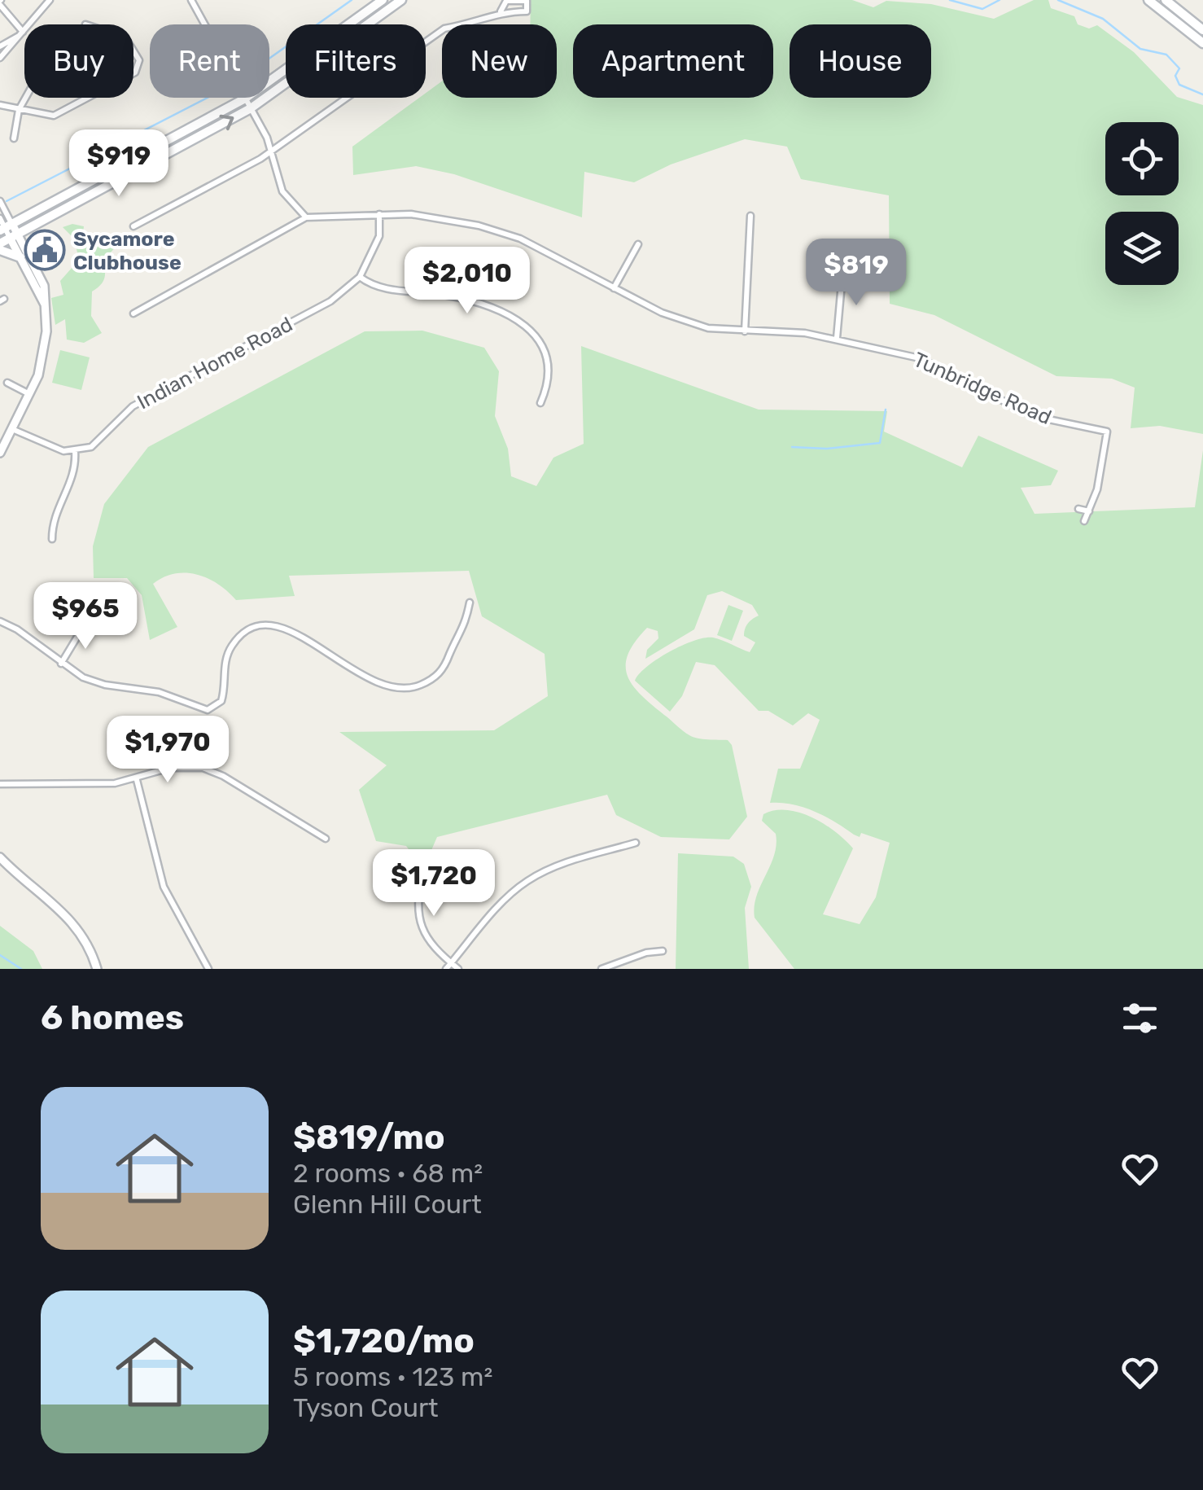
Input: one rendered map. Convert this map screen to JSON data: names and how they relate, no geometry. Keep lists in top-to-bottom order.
{
  "streets": {
    "street": ["Indian Home Road", "Tunbridge Road"]
  },
  "crossings": [
    ["Indian Home Road", "Tunbridge Road"]
  ],
  "places": {
    "public building": ["Sycamore Clubhouse"]
  },
  "page": {
    "chip": [
      "Buy",
      "Rent",
      "Filters",
      "New",
      "Apartment",
      "House"
    ],
    "price": [
      "$919",
      "$819",
      "$2,010",
      "$965",
      "$1,970",
      "$1,720"
    ],
    "heading": "6 homes",
    "list": [
      {
        "name": "$819/mo",
        "note": "2 rooms · 68 m² · Glenn Hill Court"
      },
      {
        "name": "$1,720/mo",
        "note": "5 rooms · 123 m² · Tyson Court"
      }
    ]
  }
}
